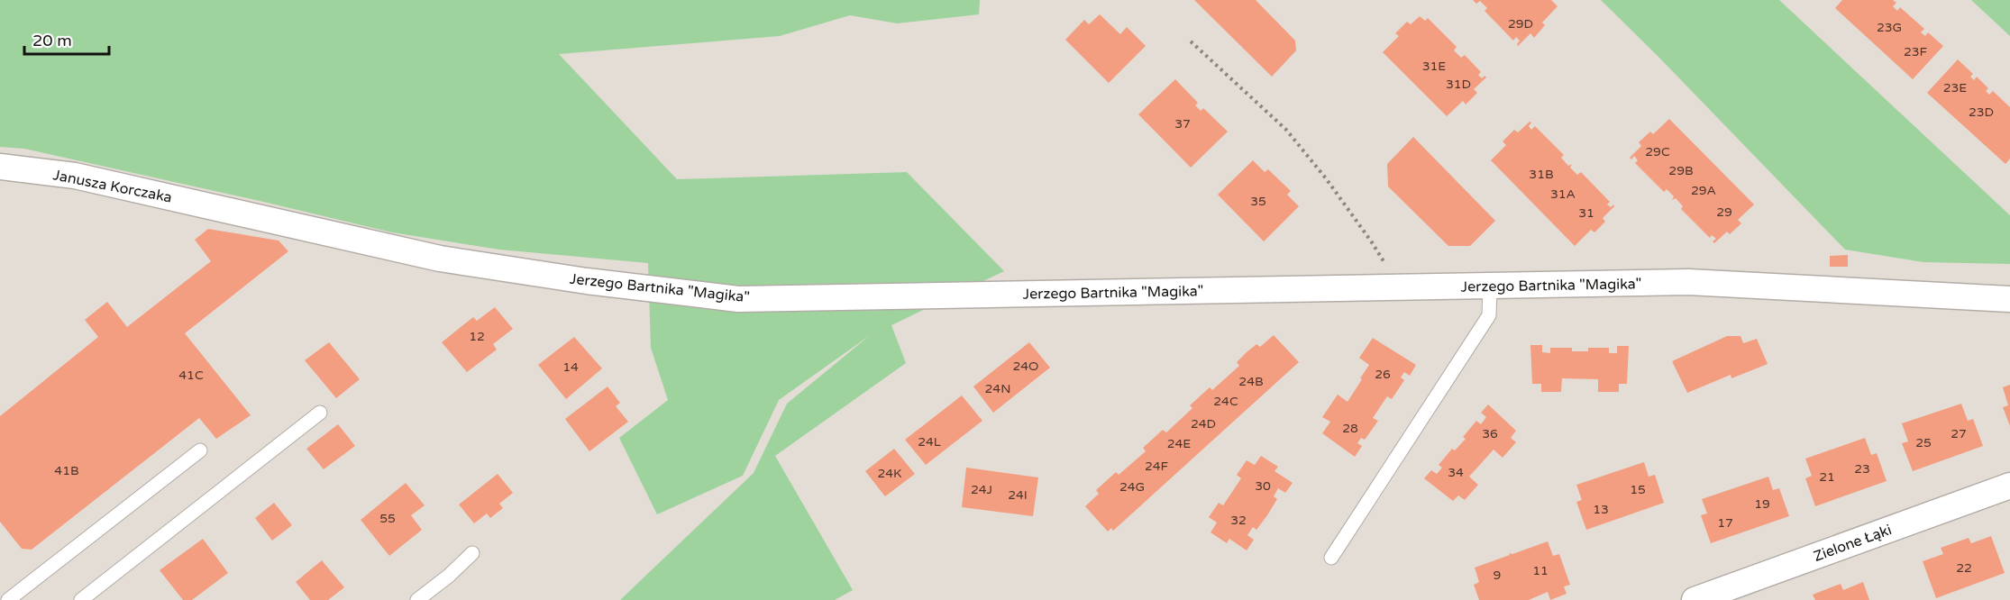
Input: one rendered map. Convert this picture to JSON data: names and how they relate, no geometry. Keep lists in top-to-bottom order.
{
  "streets": {
    "street": ["Janusza Korczaka", "Jerzego Bartnika \"Magika\"", "Zielone Łąki"]
  },
  "crossings": [
    ["Janusza Korczaka", "Jerzego Bartnika \"Magika\""]
  ],
  "house_numbers": [
    "29D",
    "23G",
    "23F",
    "31E",
    "31D",
    "23E",
    "23D",
    "37",
    "29C",
    "29B",
    "31B",
    "29A",
    "31A",
    "35",
    "29",
    "31",
    "12",
    "24O",
    "14",
    "26",
    "41C",
    "24B",
    "24N",
    "24C",
    "24D",
    "28",
    "36",
    "27",
    "24L",
    "25",
    "24E",
    "24F",
    "23",
    "41B",
    "34",
    "24K",
    "21",
    "30",
    "24G",
    "24J",
    "15",
    "24I",
    "19",
    "13",
    "55",
    "32",
    "17",
    "22",
    "11",
    "9"
  ],
  "scale_bar": "20 m"
}
